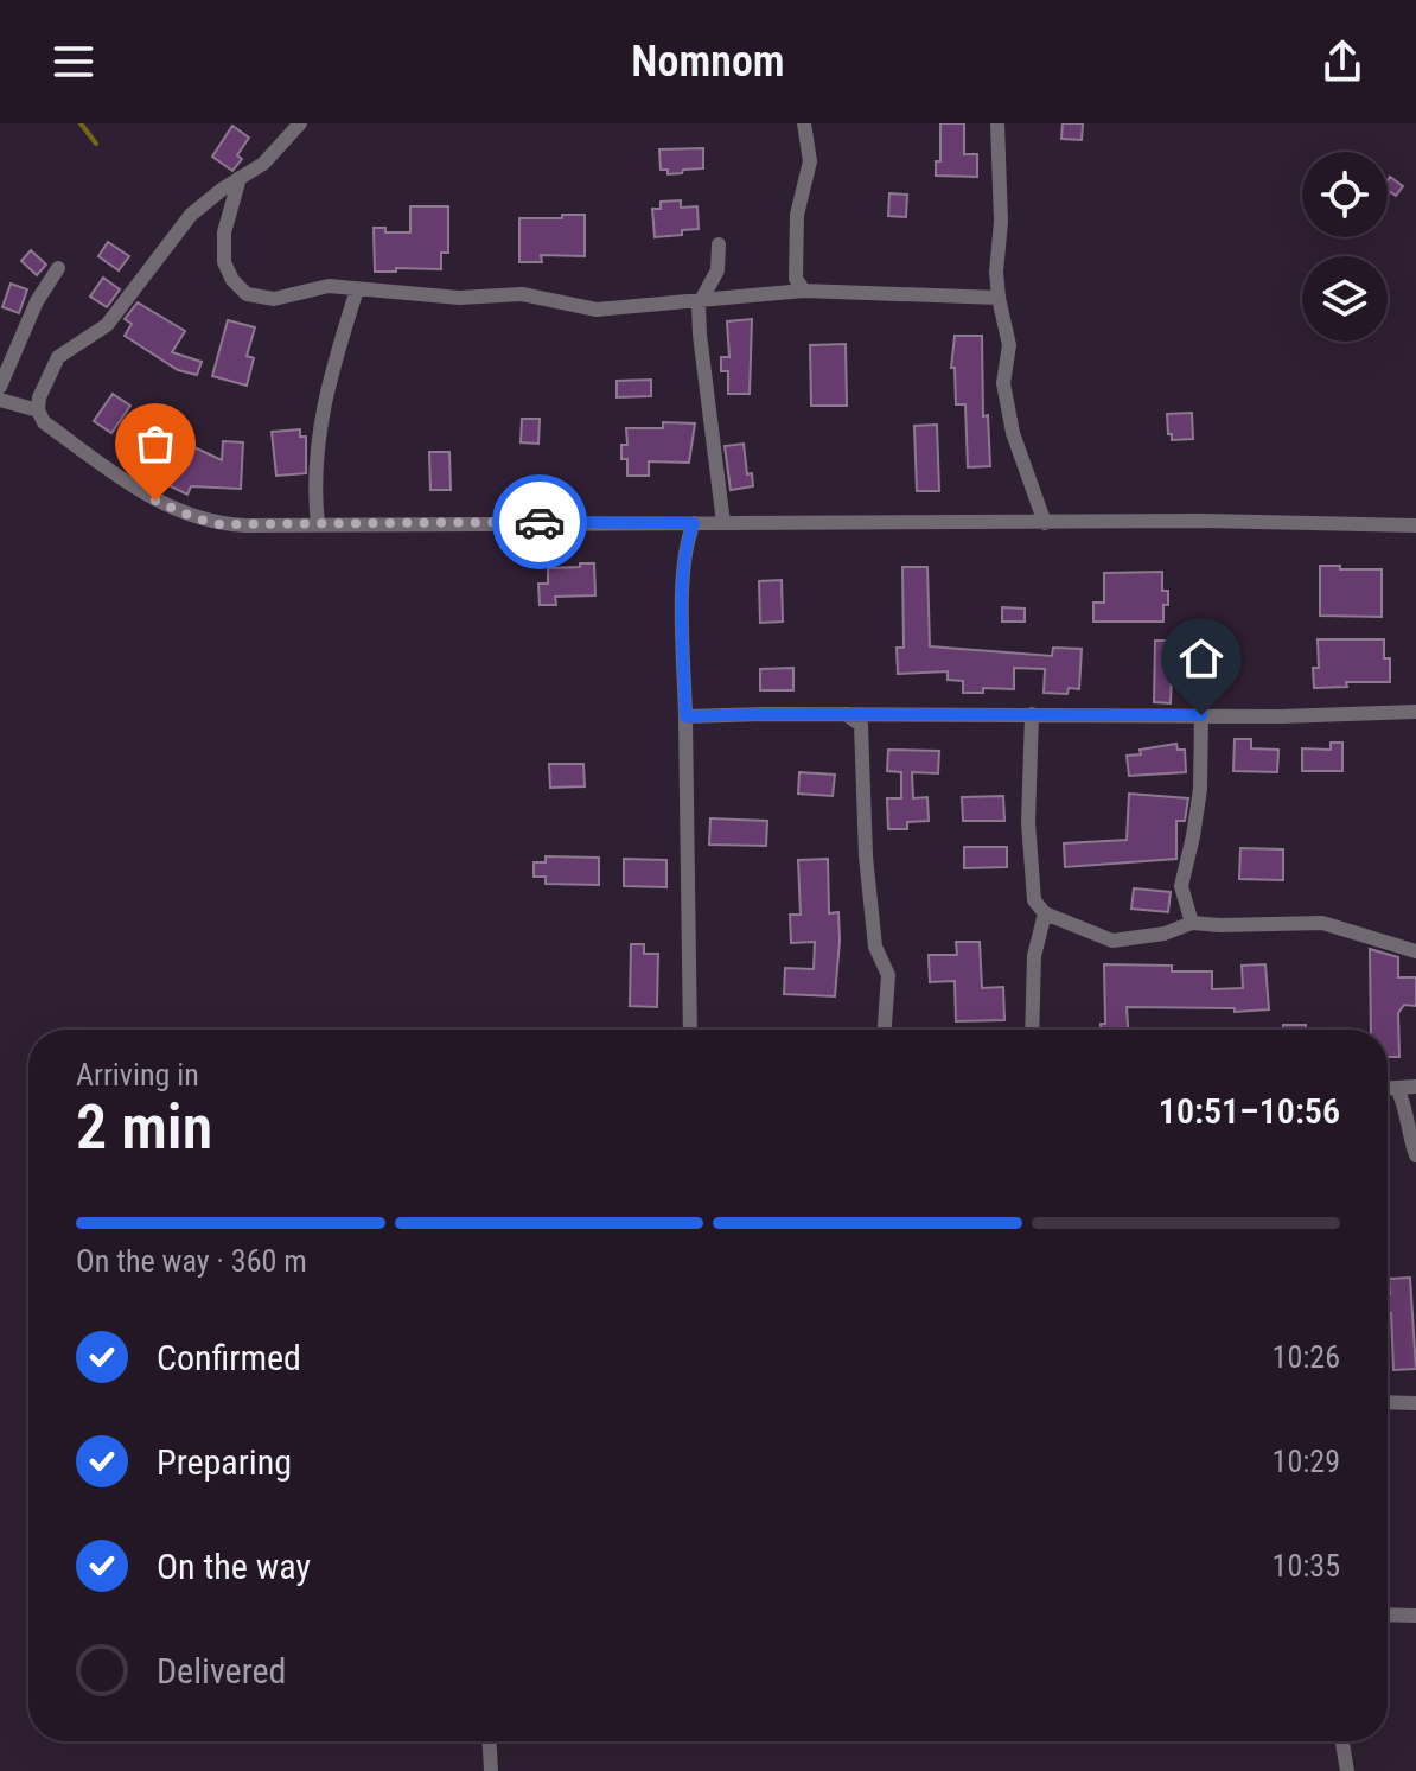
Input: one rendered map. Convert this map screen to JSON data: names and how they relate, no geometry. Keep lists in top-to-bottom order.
{
  "page": {
    "header": "Nomnom",
    "heading": ["2 min", "Arriving in", "10:51–10:56"],
    "bar": "On the way · 360 m",
    "list": [
      ["Confirmed", "10:26"],
      ["Preparing", "10:29"],
      ["On the way", "10:35"],
      "Delivered"
    ]
  }
}
